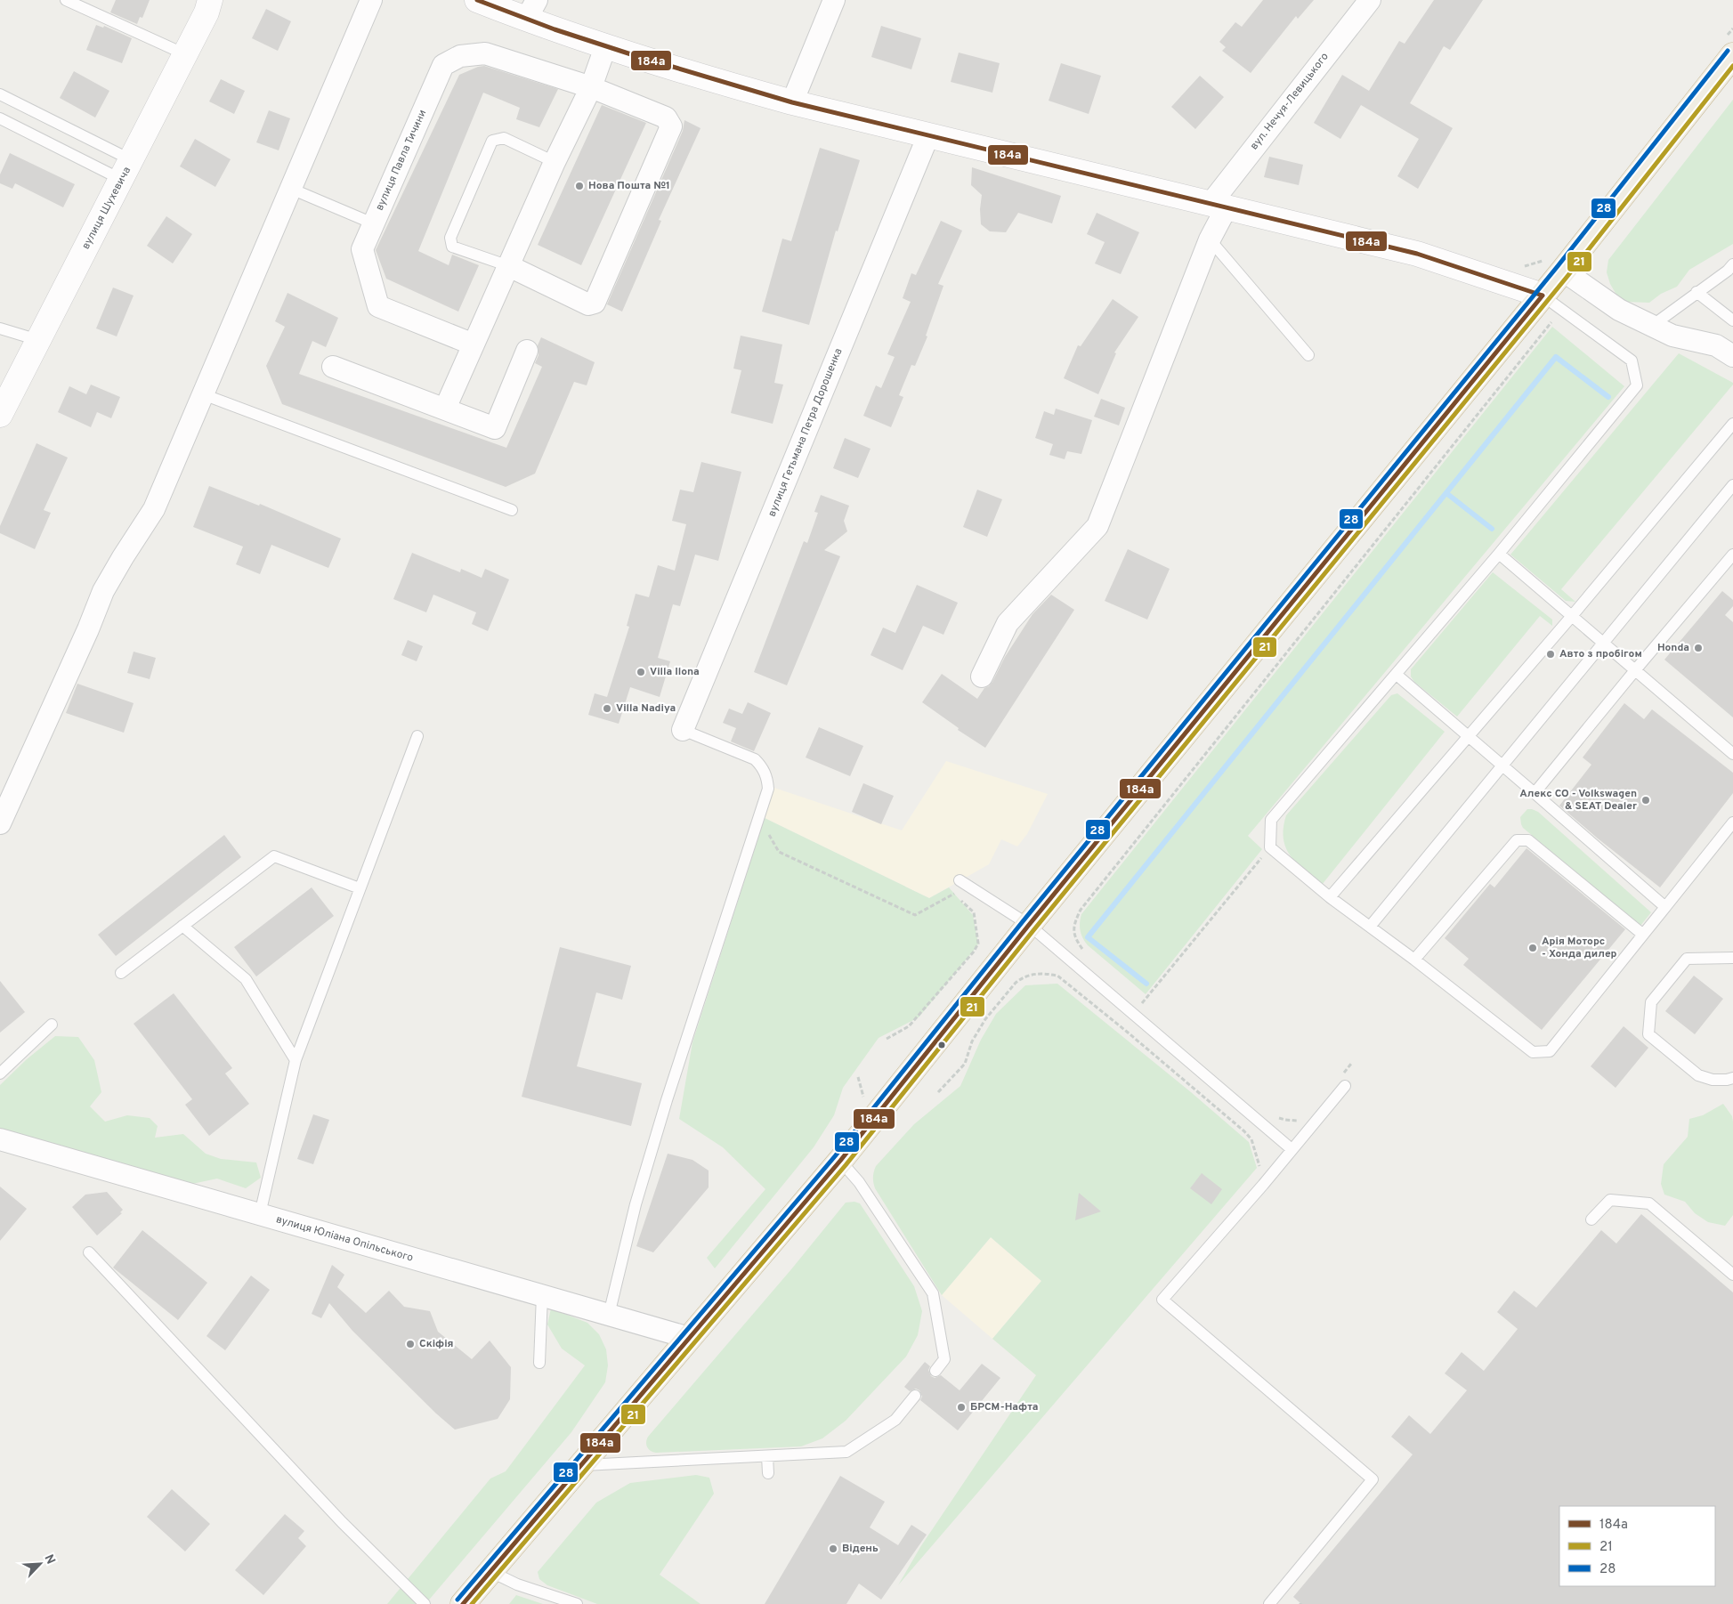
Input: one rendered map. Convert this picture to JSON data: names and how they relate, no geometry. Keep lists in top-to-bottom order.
{
  "streets": {
    "main road": ["вулиця Шухевича"],
    "street": [
      "вул. Нечуя-Левицького",
      "вулиця Павла Тичини",
      "вулиця Гетьмана Петра Дорошенка",
      "вулиця Юліана Опільського"
    ]
  },
  "places": [
    "Нова Пошта №1",
    "Honda",
    "Авто з пробігом",
    "Villa Ilona",
    "Villa Nadiya",
    "Алекс CO - Volkswagen & SEAT Dealer",
    "Арія Моторс - Хонда дилер",
    "Скіфія",
    "БРСМ-Нафта",
    "Відень"
  ],
  "lines": ["transit line 184а", "transit line 28", "transit line 21"],
  "legend": ["184а", "21", "28"],
  "north": "top right"
}
